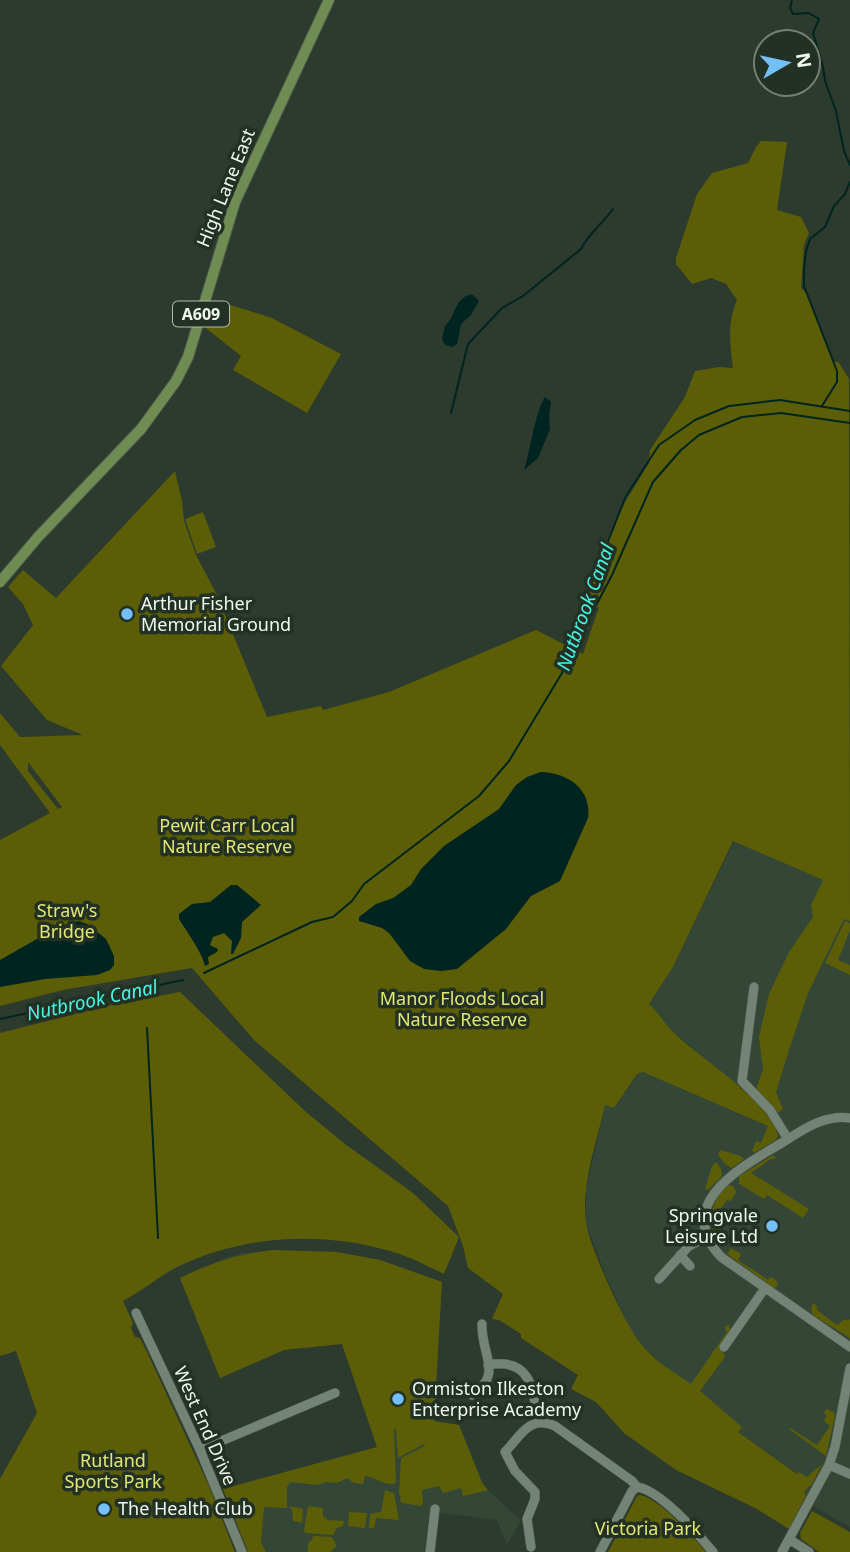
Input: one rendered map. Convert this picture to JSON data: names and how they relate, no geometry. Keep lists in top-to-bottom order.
{
  "streets": {
    "main road": ["High Lane East", "A609"],
    "street": ["West End Drive"]
  },
  "water": ["Nutbrook Canal"],
  "parks": [
    "Pewit Carr Local Nature Reserve",
    "Straw's Bridge",
    "Manor Floods Local Nature Reserve",
    "Rutland Sports Park",
    "Victoria Park"
  ],
  "places": [
    "Arthur Fisher Memorial Ground",
    "Springvale Leisure Ltd",
    "Ormiston Ilkeston Enterprise Academy",
    "The Health Club"
  ],
  "north": "right"
}
